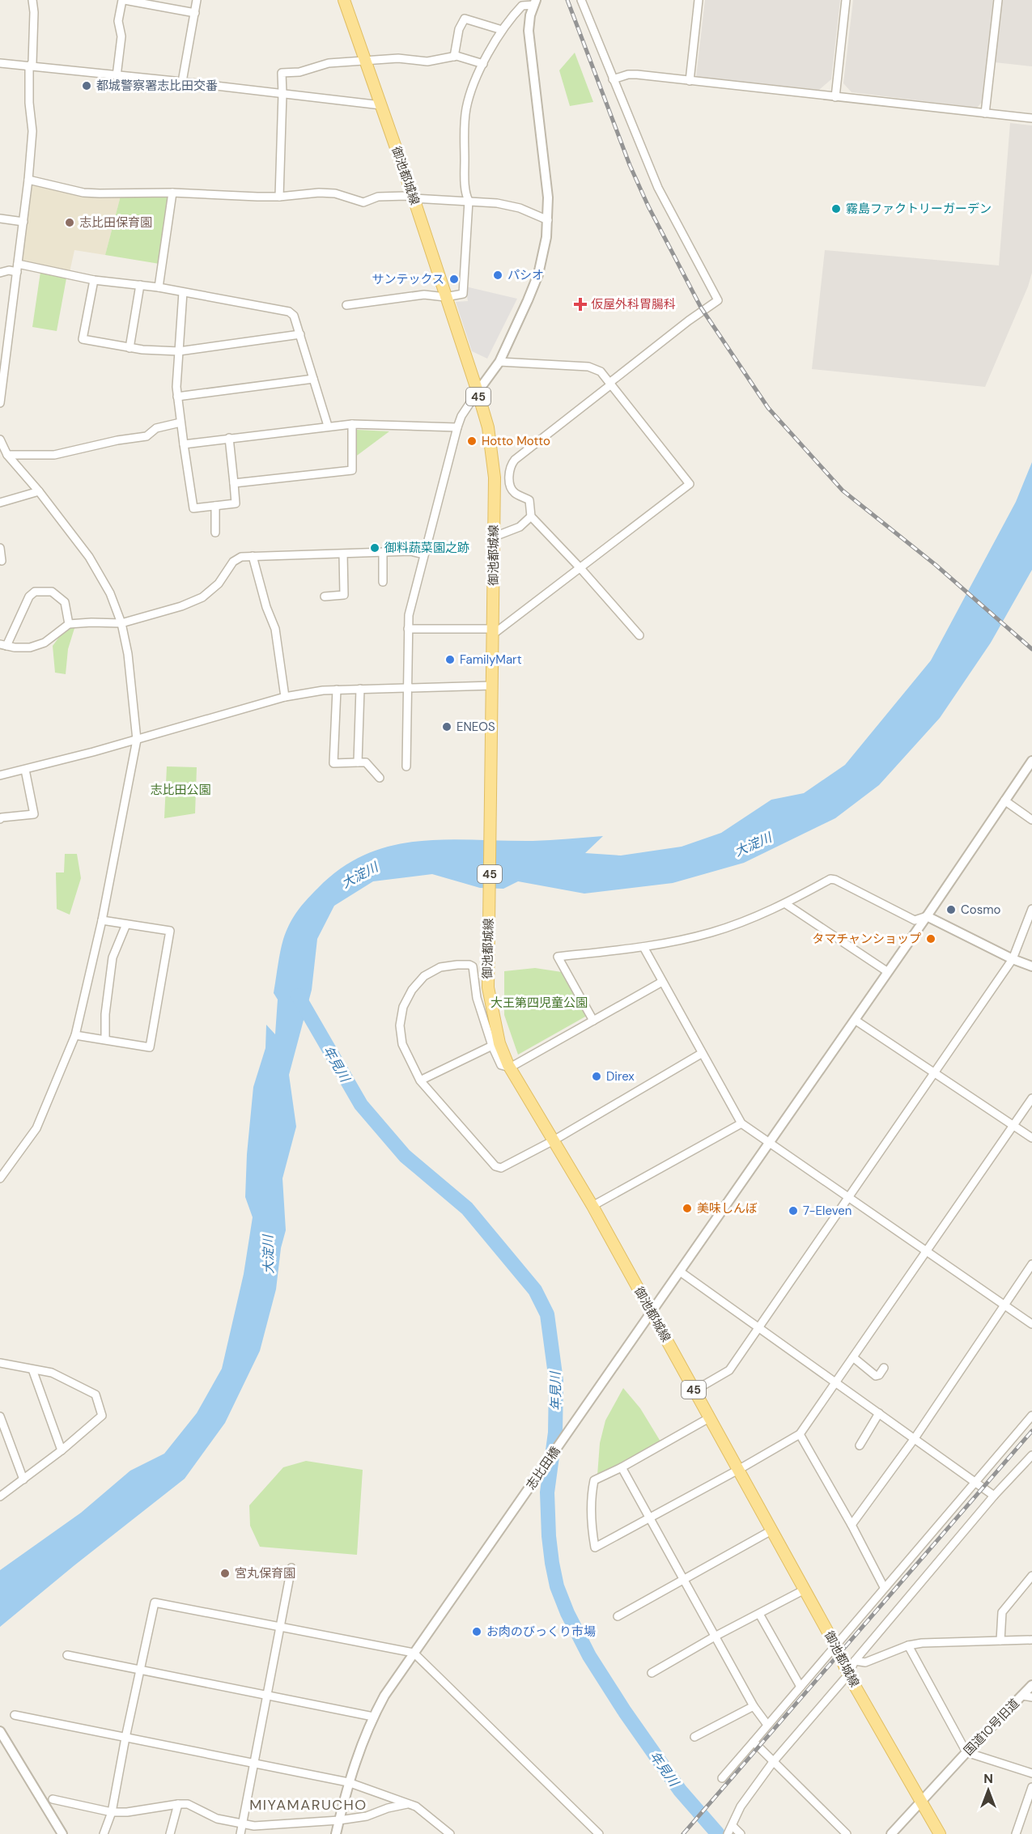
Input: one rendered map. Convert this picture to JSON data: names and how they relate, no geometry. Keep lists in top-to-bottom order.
{
  "streets": {
    "main road": ["御池都城線", "45"],
    "street": ["志比田橋", "国道10号旧道"]
  },
  "crossings": [
    ["御池都城線", "志比田橋"],
    ["御池都城線", "国道10号旧道"]
  ],
  "districts": ["MIYAMARUCHO"],
  "water": ["大淀川", "年見川"],
  "parks": ["志比田公園", "大王第四児童公園"],
  "places": {
    "other": [
      "都城警察署志比田交番",
      "霧島ファクトリーガーデン",
      "志比田保育園",
      "パシオ",
      "サンテックス",
      "Hotto Motto",
      "御料蔬菜園之跡",
      "FamilyMart",
      "ENEOS",
      "Cosmo",
      "タマチャンショップ",
      "Direx",
      "美味しんぼ",
      "7-Eleven",
      "宮丸保育園",
      "お肉のびっくり市場"
    ],
    "health": ["仮屋外科胃腸科"]
  },
  "north": "top"
}
